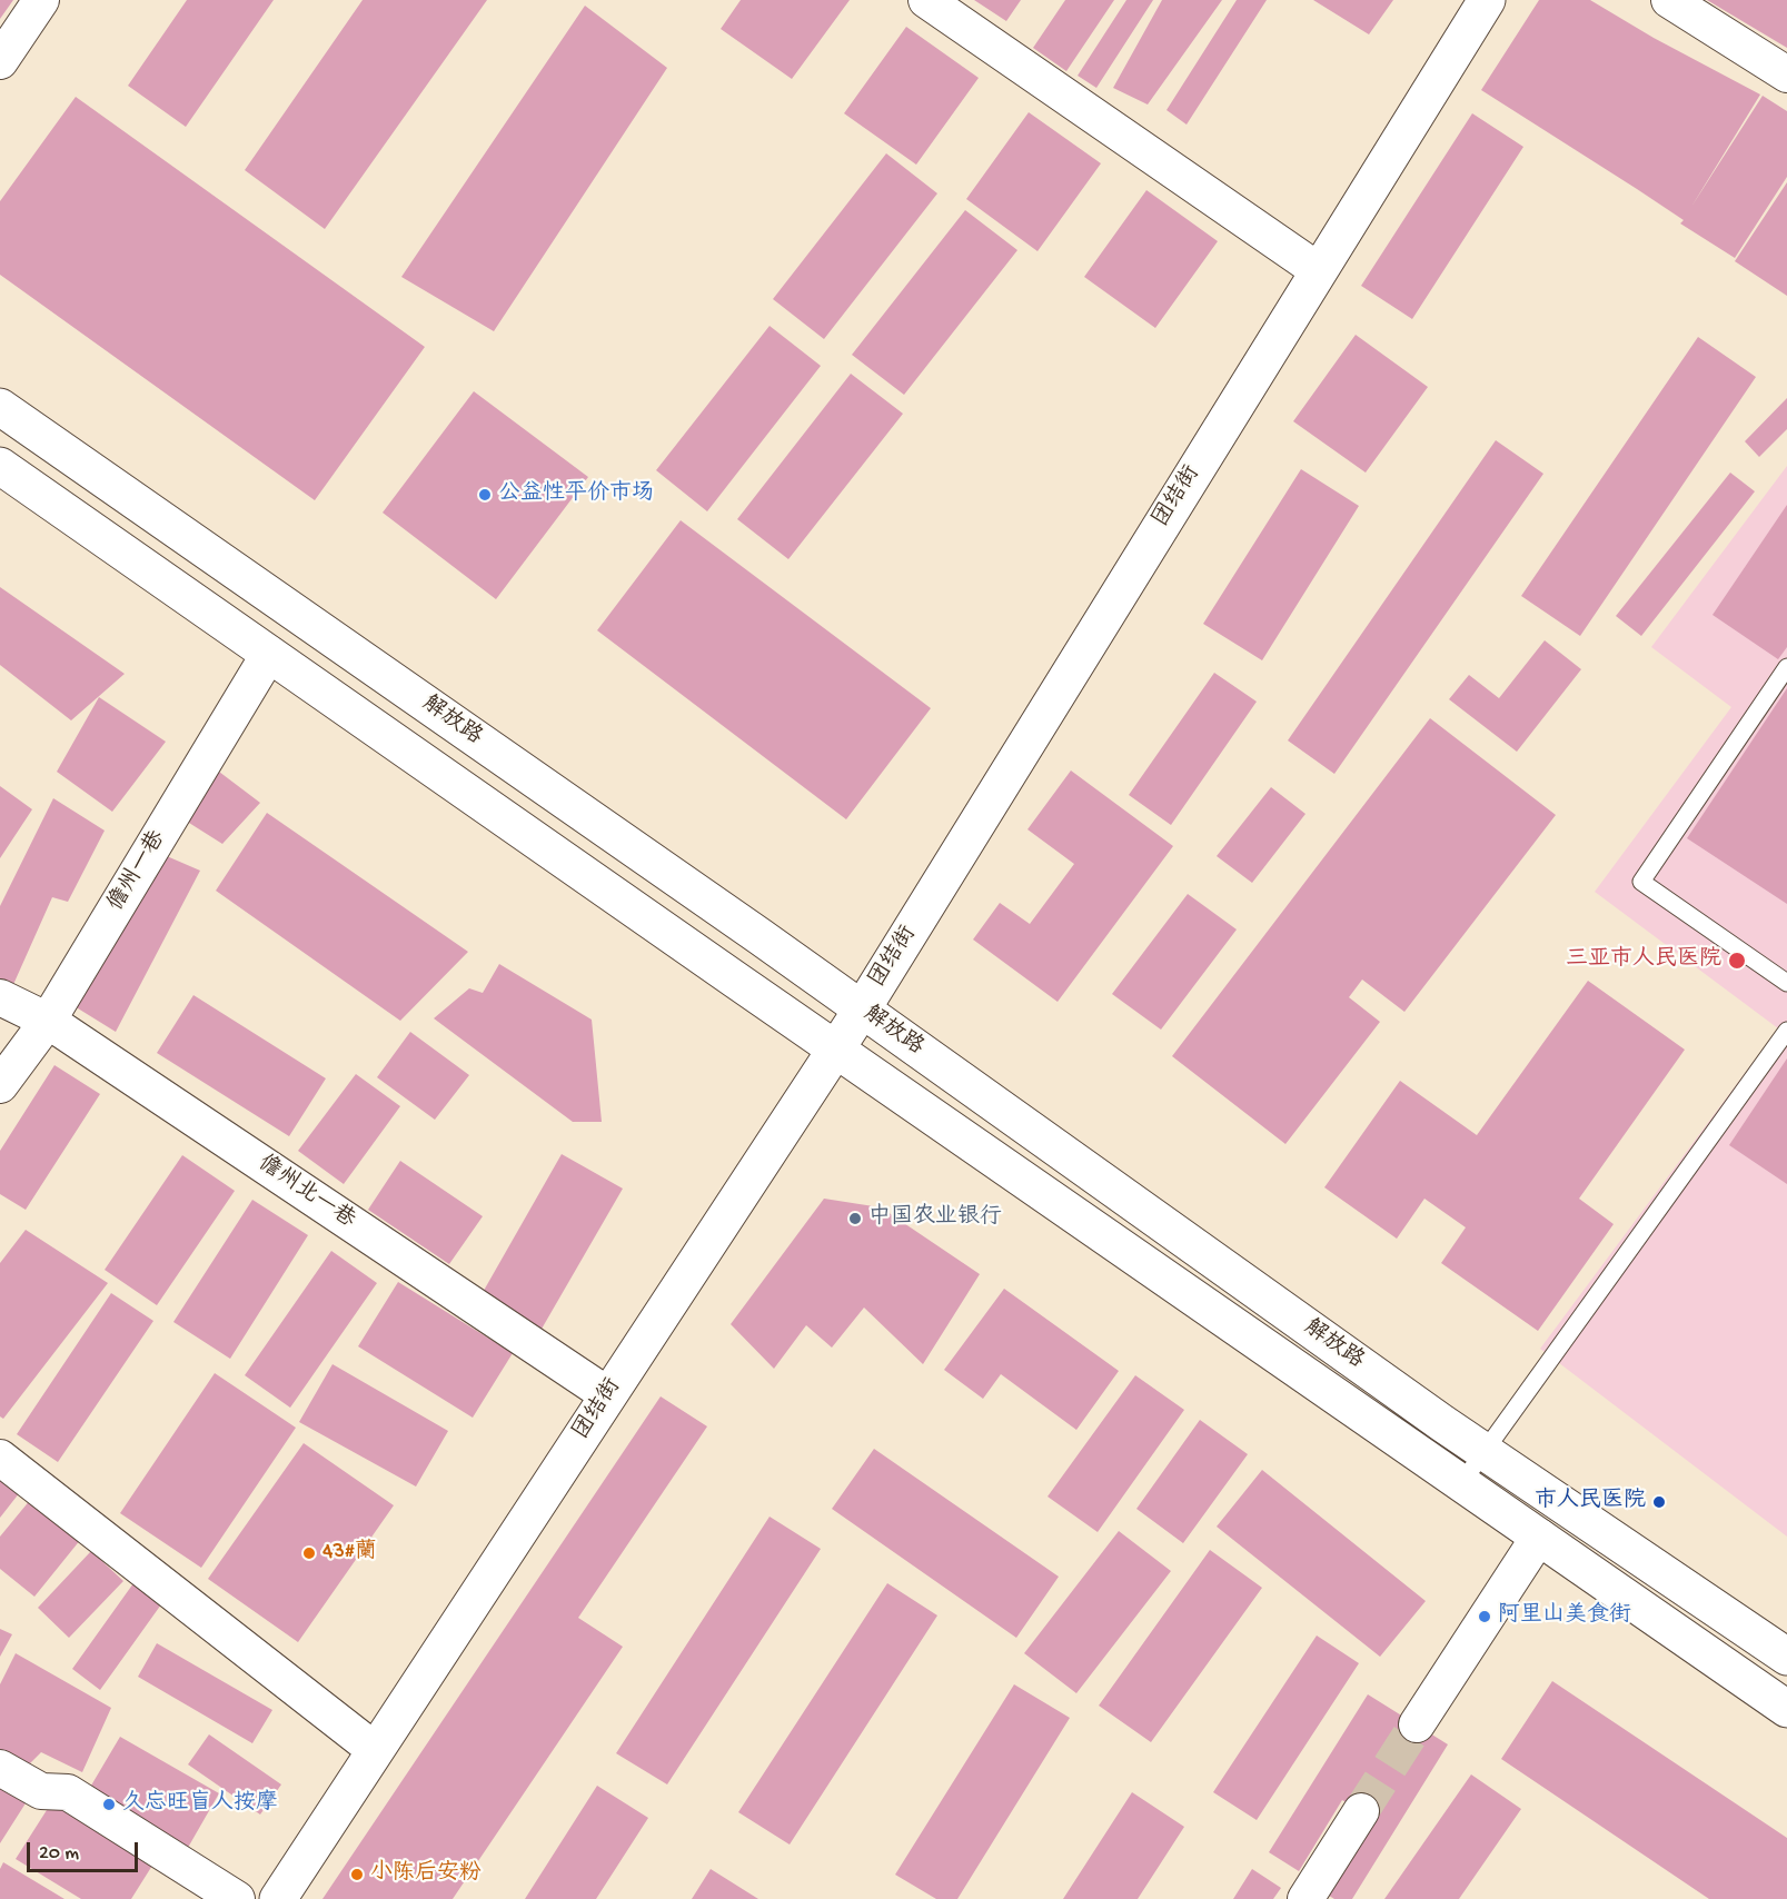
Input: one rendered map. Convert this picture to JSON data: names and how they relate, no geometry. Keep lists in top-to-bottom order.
{
  "streets": {
    "main road": ["团结街", "解放路"],
    "street": ["儋州一巷", "儋州北一巷"]
  },
  "crossings": [
    ["团结街", "解放路"],
    ["团结街", "儋州北一巷"],
    ["解放路", "儋州一巷"],
    ["儋州一巷", "儋州北一巷"]
  ],
  "places": [
    "公益性平价市场",
    "三亚市人民医院",
    "中国农业银行",
    "市人民医院",
    "43#蘭",
    "阿里山美食街",
    "久忘旺盲人按摩",
    "小陈后安粉"
  ],
  "scale_bar": "20 m"
}
